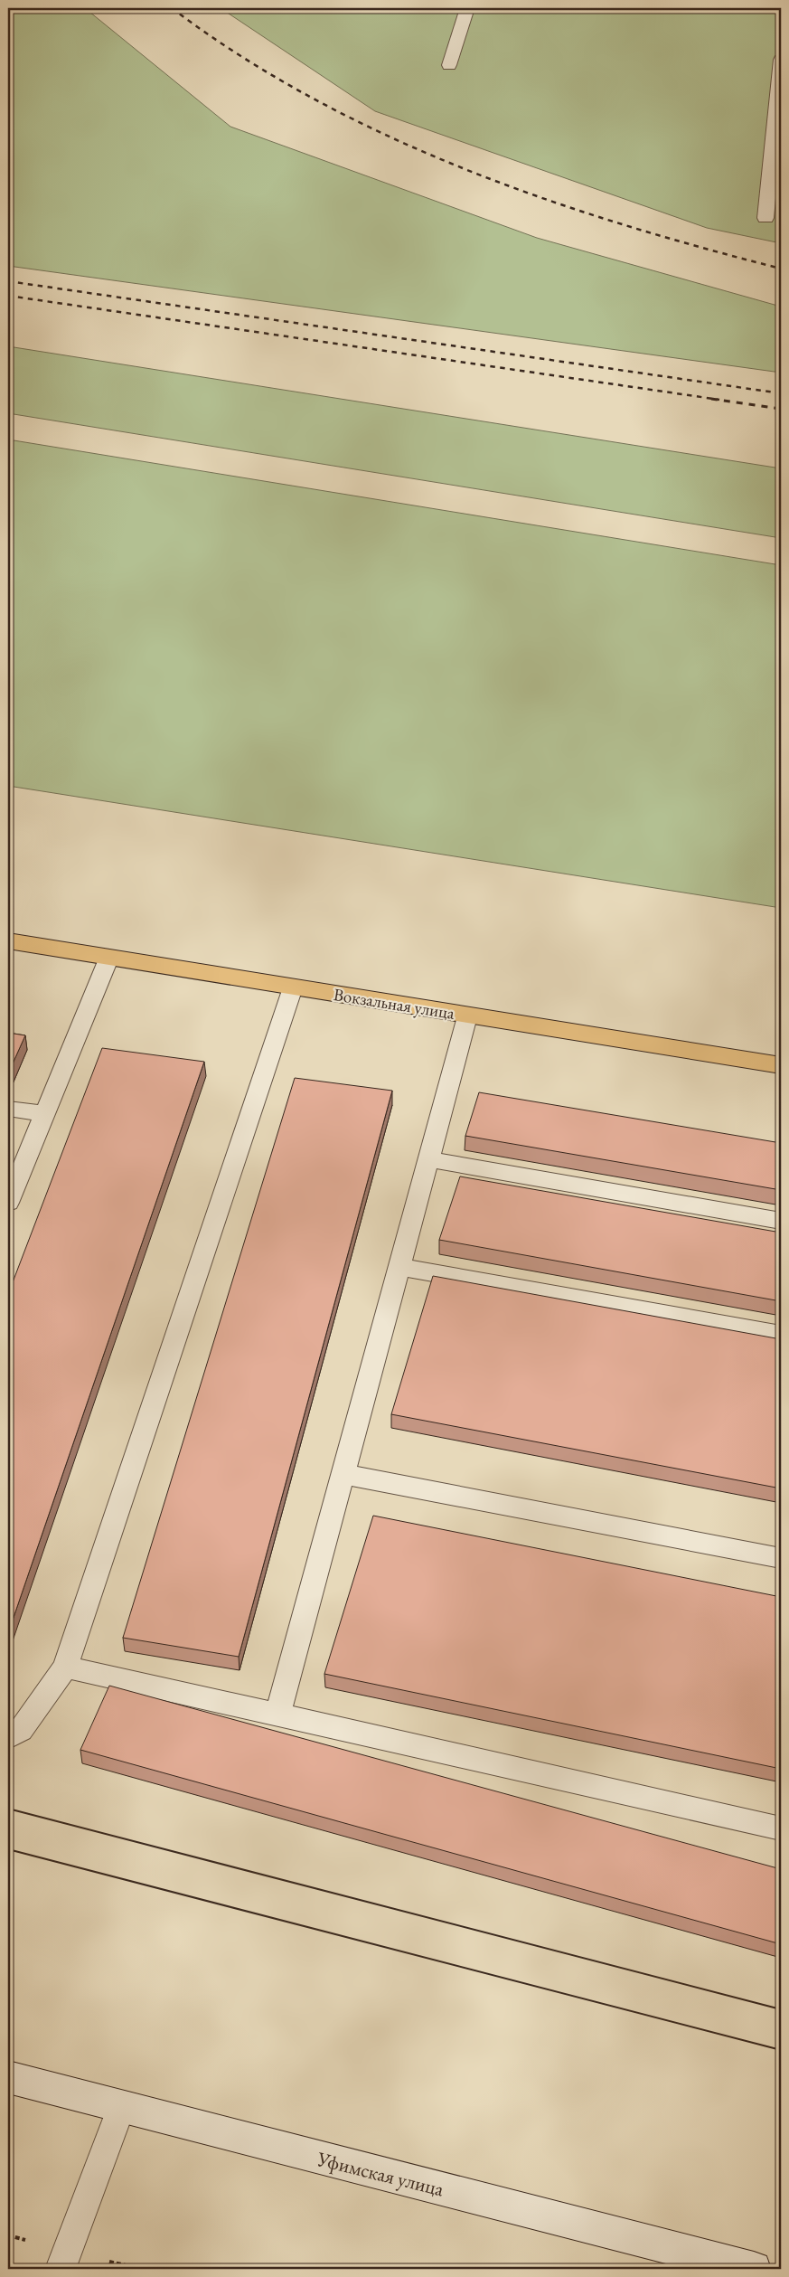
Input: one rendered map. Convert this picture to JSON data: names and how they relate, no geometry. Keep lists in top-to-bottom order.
{
  "streets": {
    "main road": ["Вокзальная улица"],
    "street": ["Уфимская улица"]
  }
}
